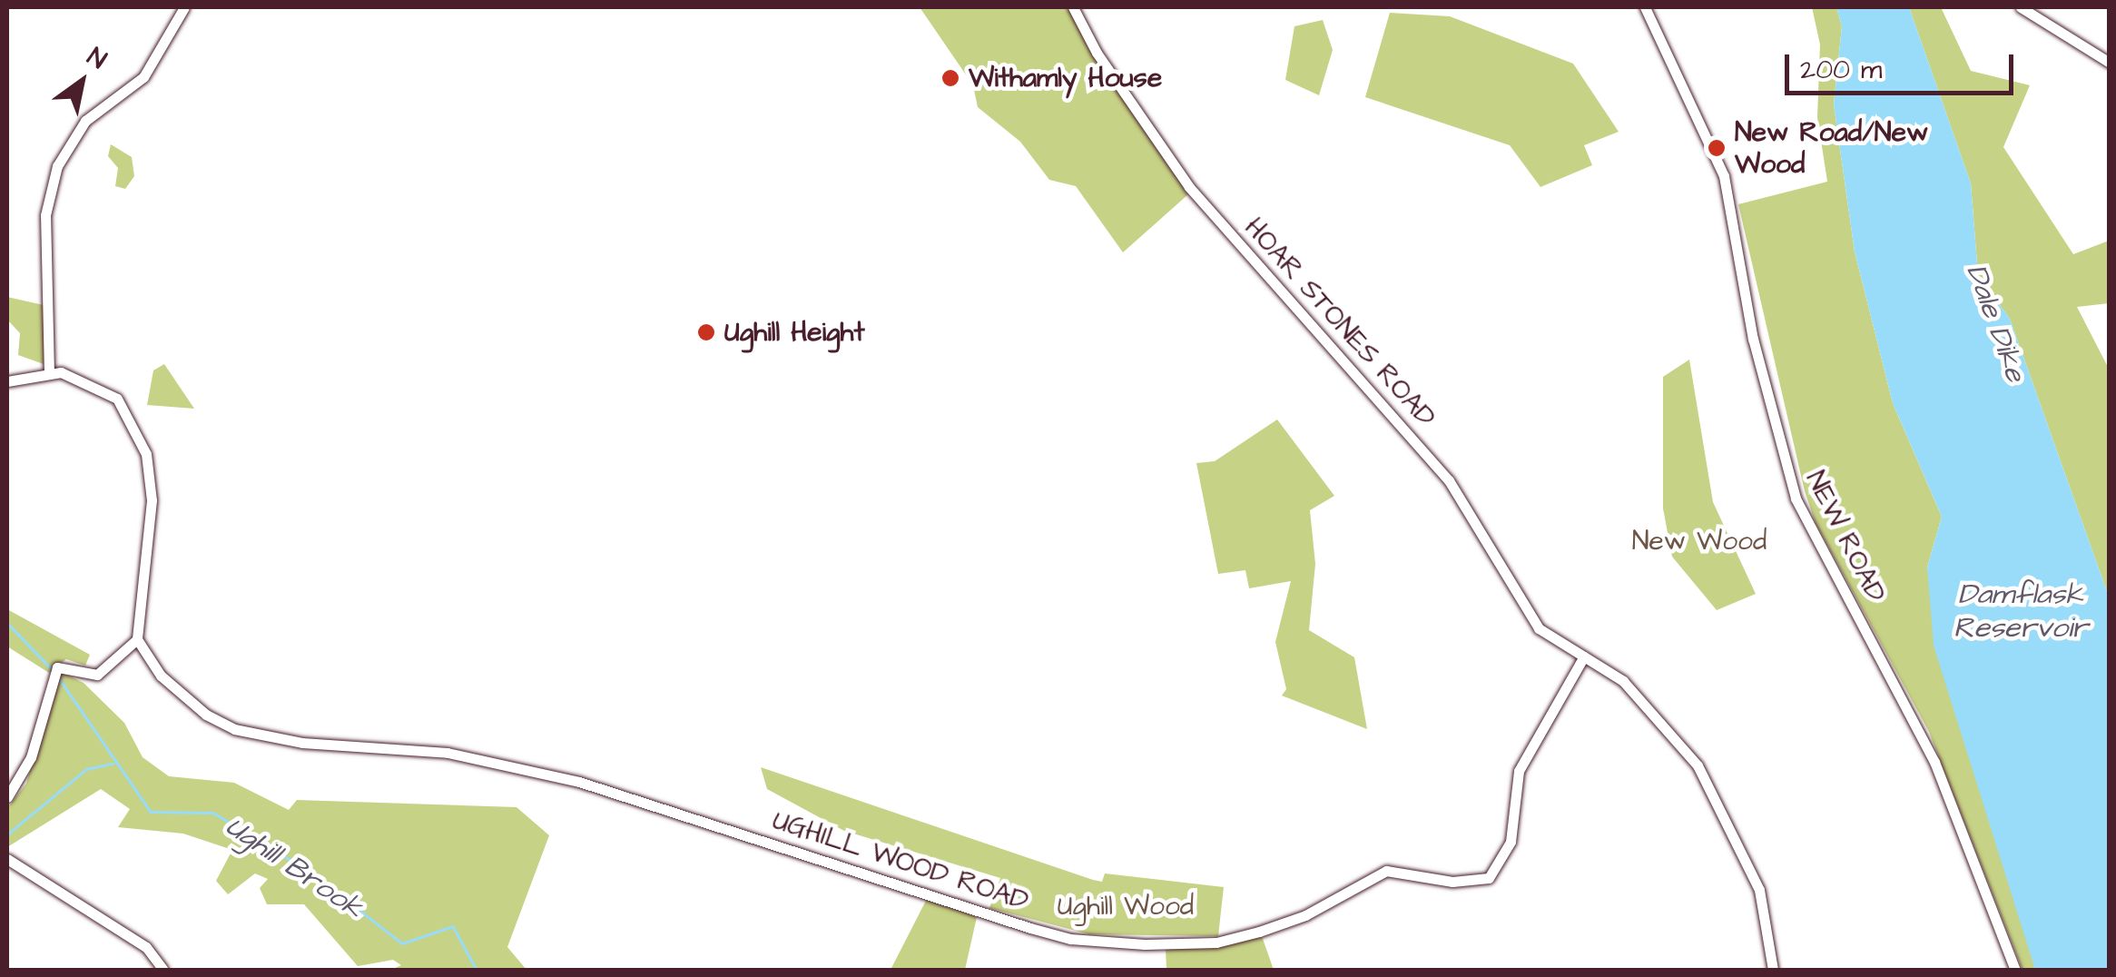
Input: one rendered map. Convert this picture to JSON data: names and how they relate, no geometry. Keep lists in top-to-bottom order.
{
  "streets": {
    "street": ["HOAR STONES ROAD", "NEW ROAD", "UGHILL WOOD ROAD"]
  },
  "crossings": [
    ["HOAR STONES ROAD", "UGHILL WOOD ROAD"]
  ],
  "water": ["Dale Dike", "Damflask Reservoir", "Ughill Brook"],
  "parks": ["New Wood", "Ughill Wood"],
  "places": ["Withamly House", "New Road/New Wood", "Ughill Height"],
  "scale_bar": "200 m",
  "north": "top right"
}
